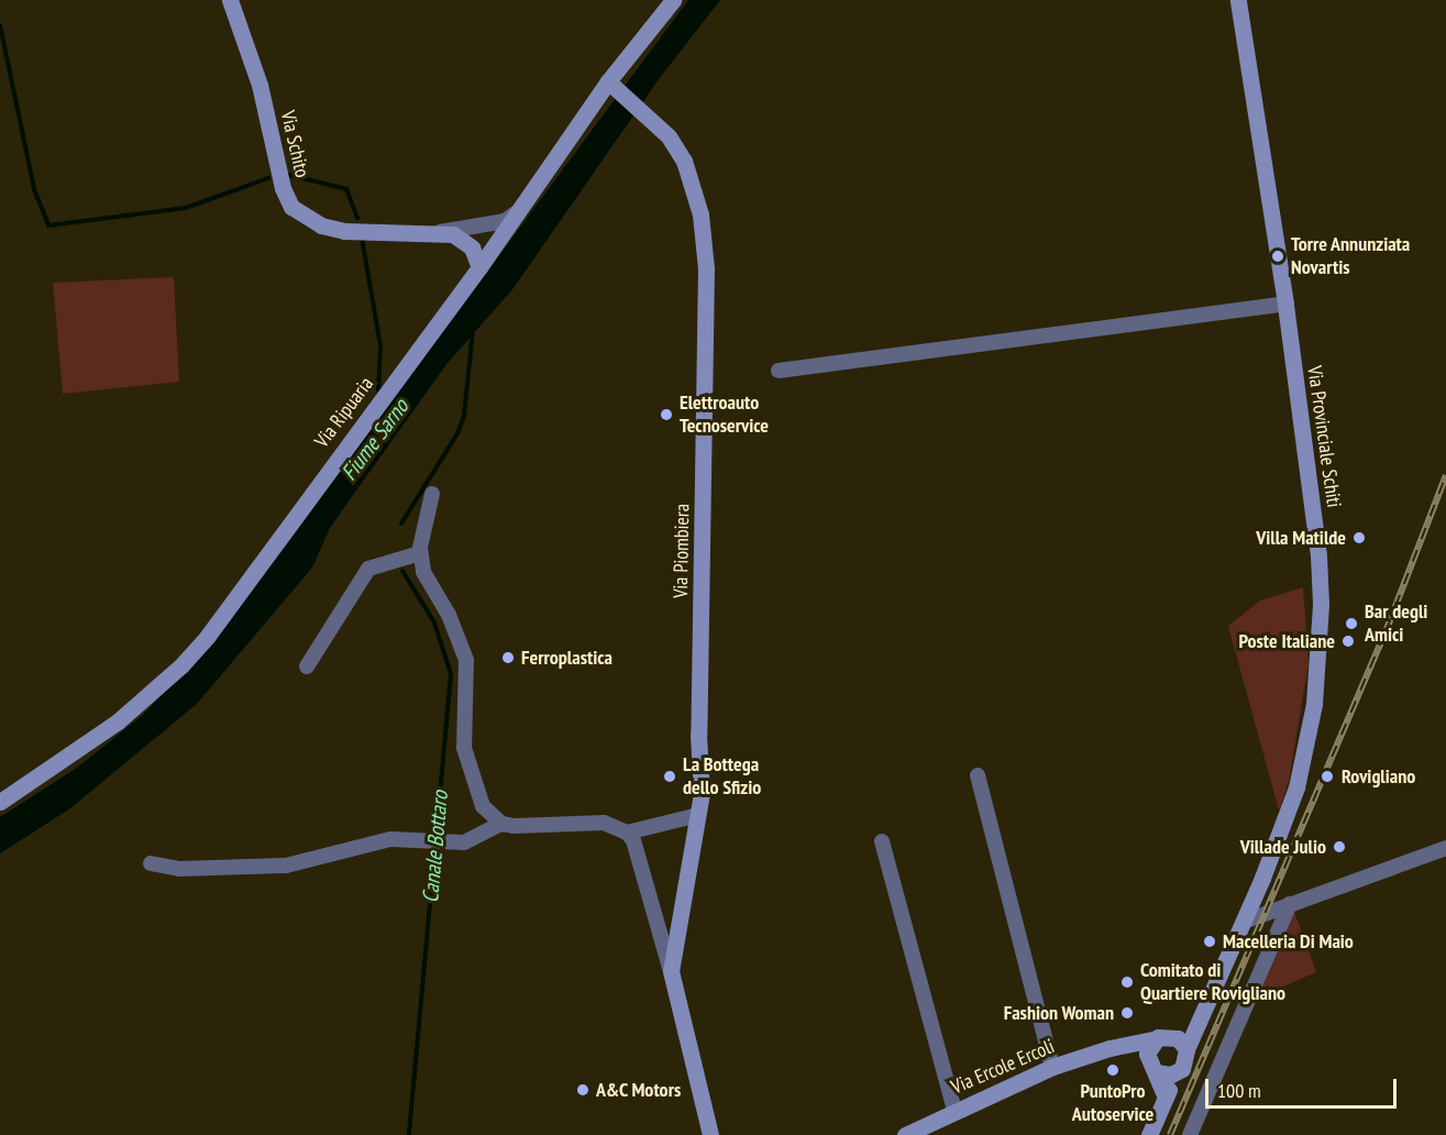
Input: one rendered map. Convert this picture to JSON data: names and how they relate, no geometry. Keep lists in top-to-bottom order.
{
  "streets": {
    "street": [
      "Via Schito",
      "Via Ripuaria",
      "Via Provinciale Schiti",
      "Via Piombiera",
      "Via Ercole Ercoli"
    ]
  },
  "crossings": [
    ["Via Schito", "Via Ripuaria"],
    ["Via Ripuaria", "Via Piombiera"],
    ["Via Provinciale Schiti", "Via Ercole Ercoli"]
  ],
  "water": ["Fiume Sarno", "Canale Bottaro"],
  "places": [
    "Torre Annunziata Novartis",
    "Elettroauto Tecnoservice",
    "Villa Matilde",
    "Bar degli Amici",
    "Poste Italiane",
    "Ferroplastica",
    "La Bottega dello Sfizio",
    "Rovigliano",
    "Villade Julio",
    "Macelleria Di Maio",
    "Comitato di Quartiere Rovigliano",
    "Fashion Woman",
    "PuntoPro Autoservice",
    "A&C Motors"
  ],
  "scale_bar": "100 m"
}
